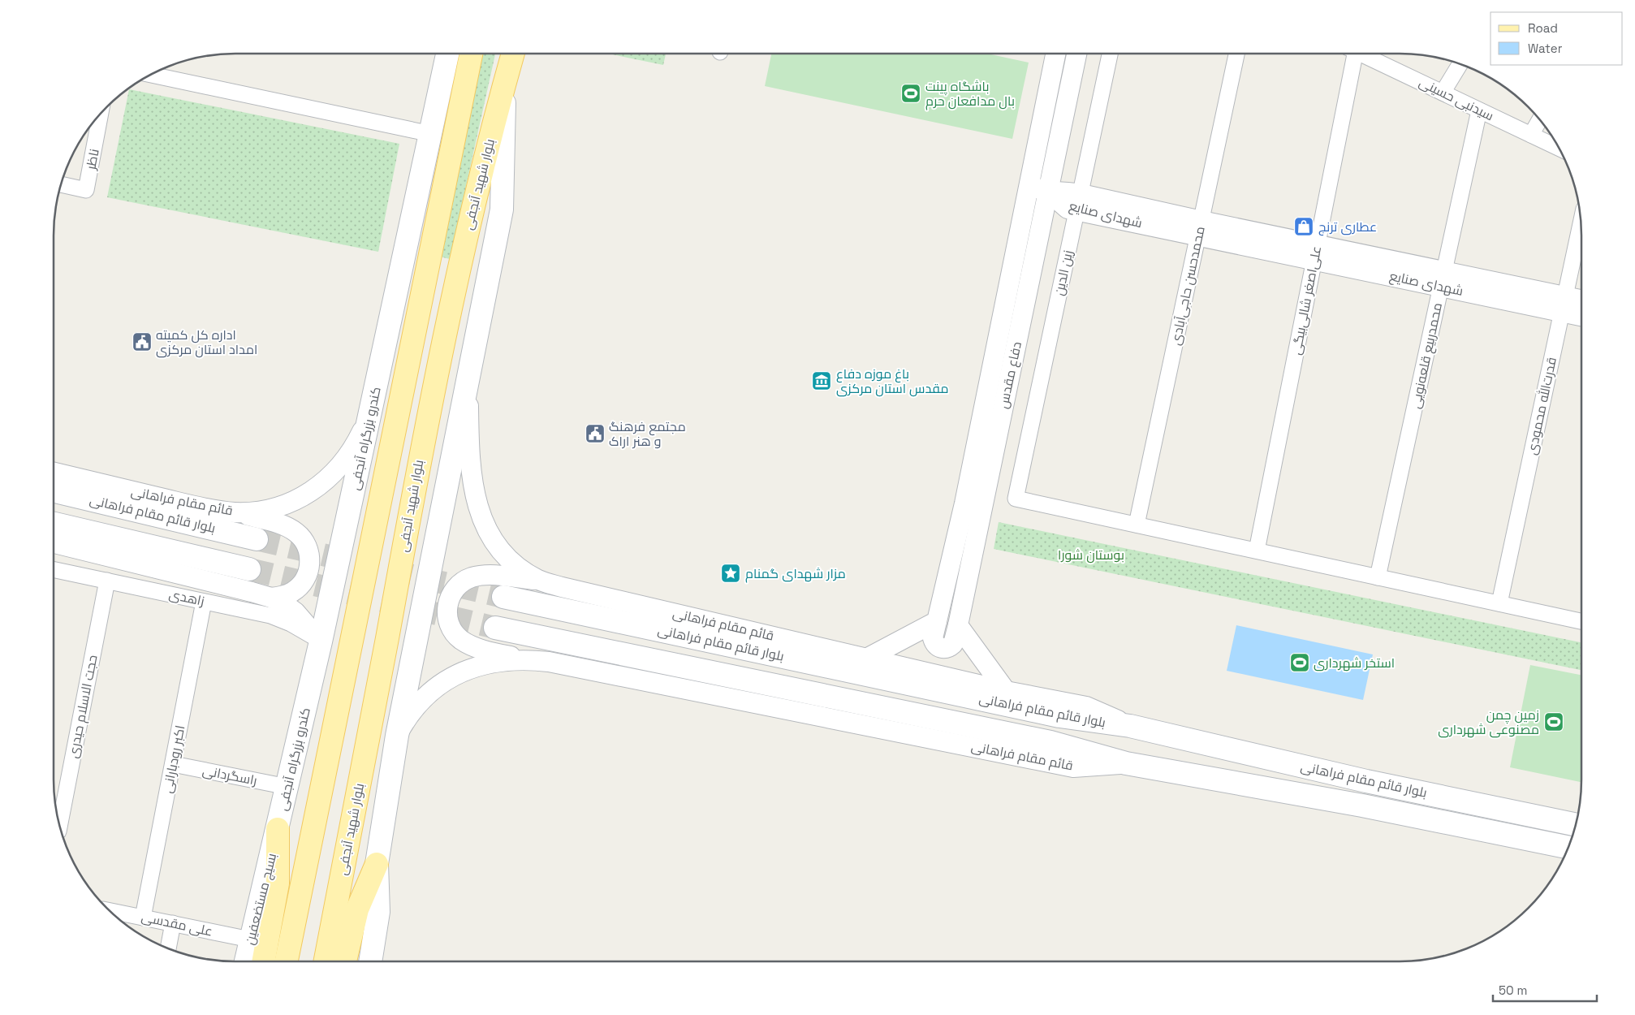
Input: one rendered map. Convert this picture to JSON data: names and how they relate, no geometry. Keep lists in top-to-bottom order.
{
  "streets": {
    "main road": [
      "بلوار شهید آنجفی",
      "کندرو بزرگراه آنجفی",
      "بلوار قائم مقام فراهانی",
      "بسیج مستضعفین"
    ],
    "street": [
      "سیدنبی حسینی",
      "ناظر",
      "شهدای صنایع",
      "زین الدین",
      "محمدحسن حاجی‌آبادی",
      "علی‌اصغر شالی‌بیگی",
      "محمدربیع قلعه‌نویی",
      "دفاع مقدس",
      "قدرت‌الله محمودی",
      "قائم مقام فراهانی",
      "زاهدی",
      "حجت الاسلام حیدری",
      "اکبر رودبارانی",
      "راسگردانی",
      "علی مقدسی"
    ]
  },
  "crossings": [
    ["سیدنبی حسینی", "محمدربیع قلعه‌نویی"],
    ["شهدای صنایع", "زین الدین"],
    ["شهدای صنایع", "محمدحسن حاجی‌آبادی"],
    ["شهدای صنایع", "علی‌اصغر شالی‌بیگی"],
    ["شهدای صنایع", "محمدربیع قلعه‌نویی"],
    ["شهدای صنایع", "دفاع مقدس"],
    ["شهدای صنایع", "قدرت‌الله محمودی"],
    ["زین الدین", "محمدحسن حاجی‌آبادی"],
    ["کندرو بزرگراه آنجفی", "قائم مقام فراهانی"],
    ["کندرو بزرگراه آنجفی", "زاهدی"],
    ["کندرو بزرگراه آنجفی", "راسگردانی"],
    ["کندرو بزرگراه آنجفی", "بسیج مستضعفین"],
    ["قائم مقام فراهانی", "بلوار قائم مقام فراهانی"],
    ["زاهدی", "حجت الاسلام حیدری"],
    ["زاهدی", "اکبر رودبارانی"],
    ["اکبر رودبارانی", "راسگردانی"],
    ["اکبر رودبارانی", "علی مقدسی"],
    ["بسیج مستضعفین", "علی مقدسی"]
  ],
  "parks": ["بوستان شورا"],
  "places": {
    "sports": ["باشگاه پینت بال مدافعان حرم", "استخر شهرداری", "زمین چمن مصنوعی شهرداری"],
    "shop": ["عطاری ترنج"],
    "public building": ["اداره کل کمیته امداد استان مرکزی", "مجتمع فرهنگ و هنر اراک"],
    "museum": ["باغ موزه دفاع مقدس استان مرکزی"],
    "place": ["مزار شهدای گمنام"]
  },
  "legend": ["Road", "Water"],
  "scale_bar": "50 m"
}
